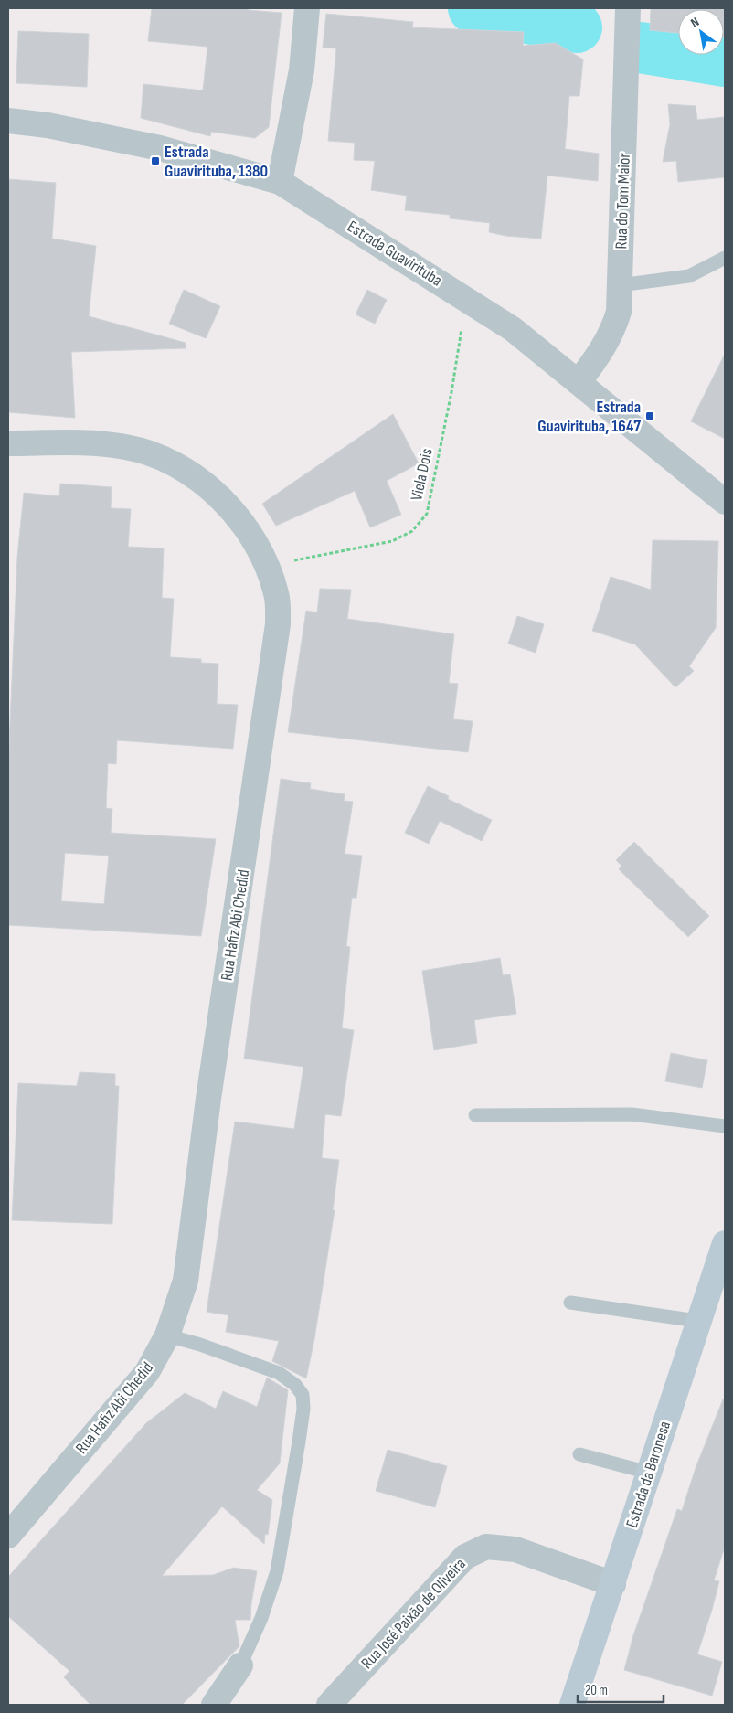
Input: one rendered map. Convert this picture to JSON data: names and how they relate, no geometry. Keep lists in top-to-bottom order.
{
  "streets": {
    "main road": ["Estrada da Baronesa"],
    "street": [
      "Rua do Tom Maior",
      "Estrada Guavirituba",
      "Rua Hafiz Abi Chedid",
      "Rua José Paixão de Oliveira"
    ],
    "path": ["Viela Dois"]
  },
  "crossings": [
    ["Rua do Tom Maior", "Estrada Guavirituba"],
    ["Estrada Guavirituba", "Viela Dois"],
    ["Viela Dois", "Rua Hafiz Abi Chedid"],
    ["Estrada da Baronesa", "Rua José Paixão de Oliveira"]
  ],
  "places": {
    "transit": ["Estrada Guavirituba, 1380", "Estrada Guavirituba, 1647"]
  },
  "scale_bar": "20 m",
  "north": "top left"
}
